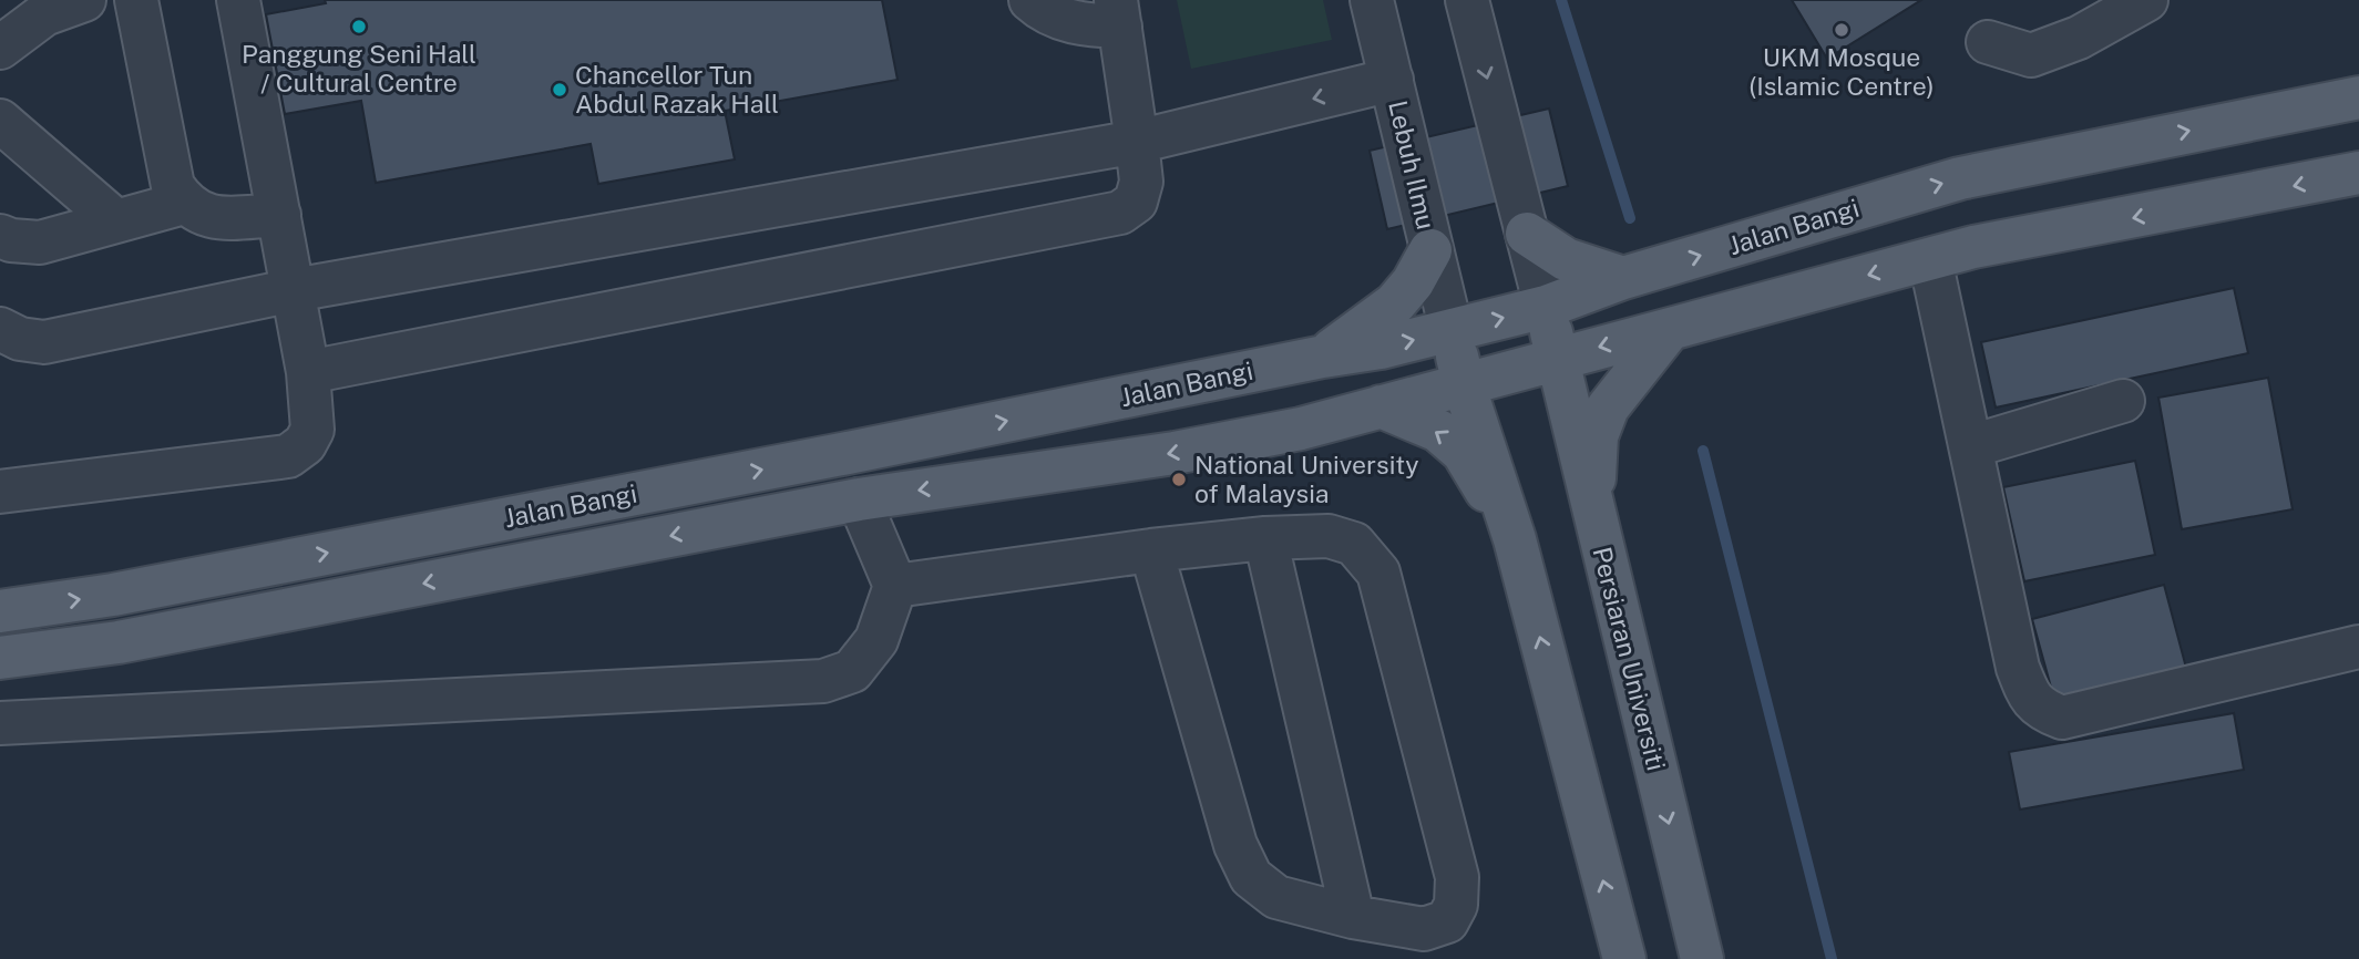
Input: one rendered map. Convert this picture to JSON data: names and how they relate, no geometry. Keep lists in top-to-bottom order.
{
  "streets": {
    "main road": ["Jalan Bangi", "Persiaran Universiti"],
    "street": ["Lebuh Ilmu"]
  },
  "crossings": [
    ["Lebuh Ilmu", "Jalan Bangi"],
    ["Jalan Bangi", "Persiaran Universiti"]
  ],
  "places": [
    "Panggung Seni Hall / Cultural Centre",
    "UKM Mosque (Islamic Centre)",
    "Chancellor Tun Abdul Razak Hall",
    "National University of Malaysia"
  ]
}
